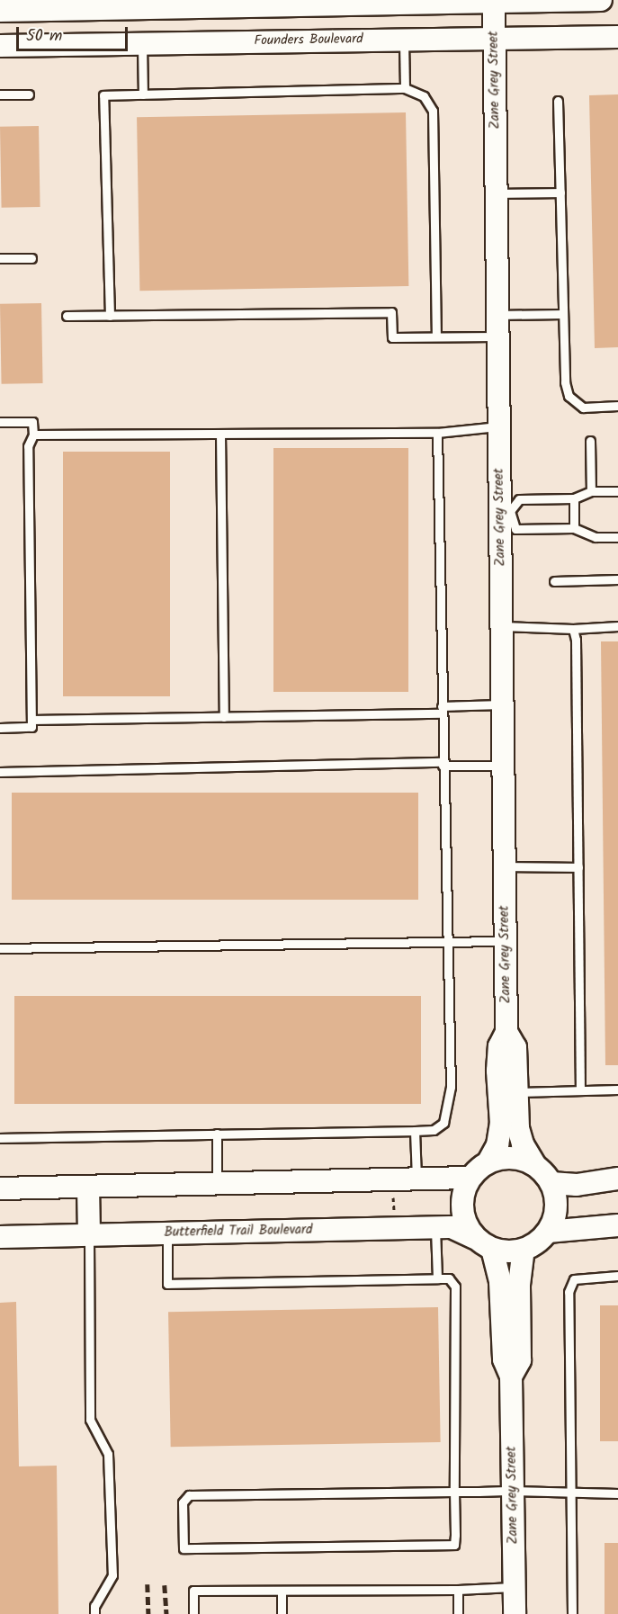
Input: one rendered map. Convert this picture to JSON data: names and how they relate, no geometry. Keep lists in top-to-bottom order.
{
  "streets": {
    "street": ["Founders Boulevard", "Zane Grey Street", "Butterfield Trail Boulevard"]
  },
  "crossings": [
    ["Founders Boulevard", "Zane Grey Street"],
    ["Zane Grey Street", "Butterfield Trail Boulevard"]
  ],
  "scale_bar": "50 m"
}
